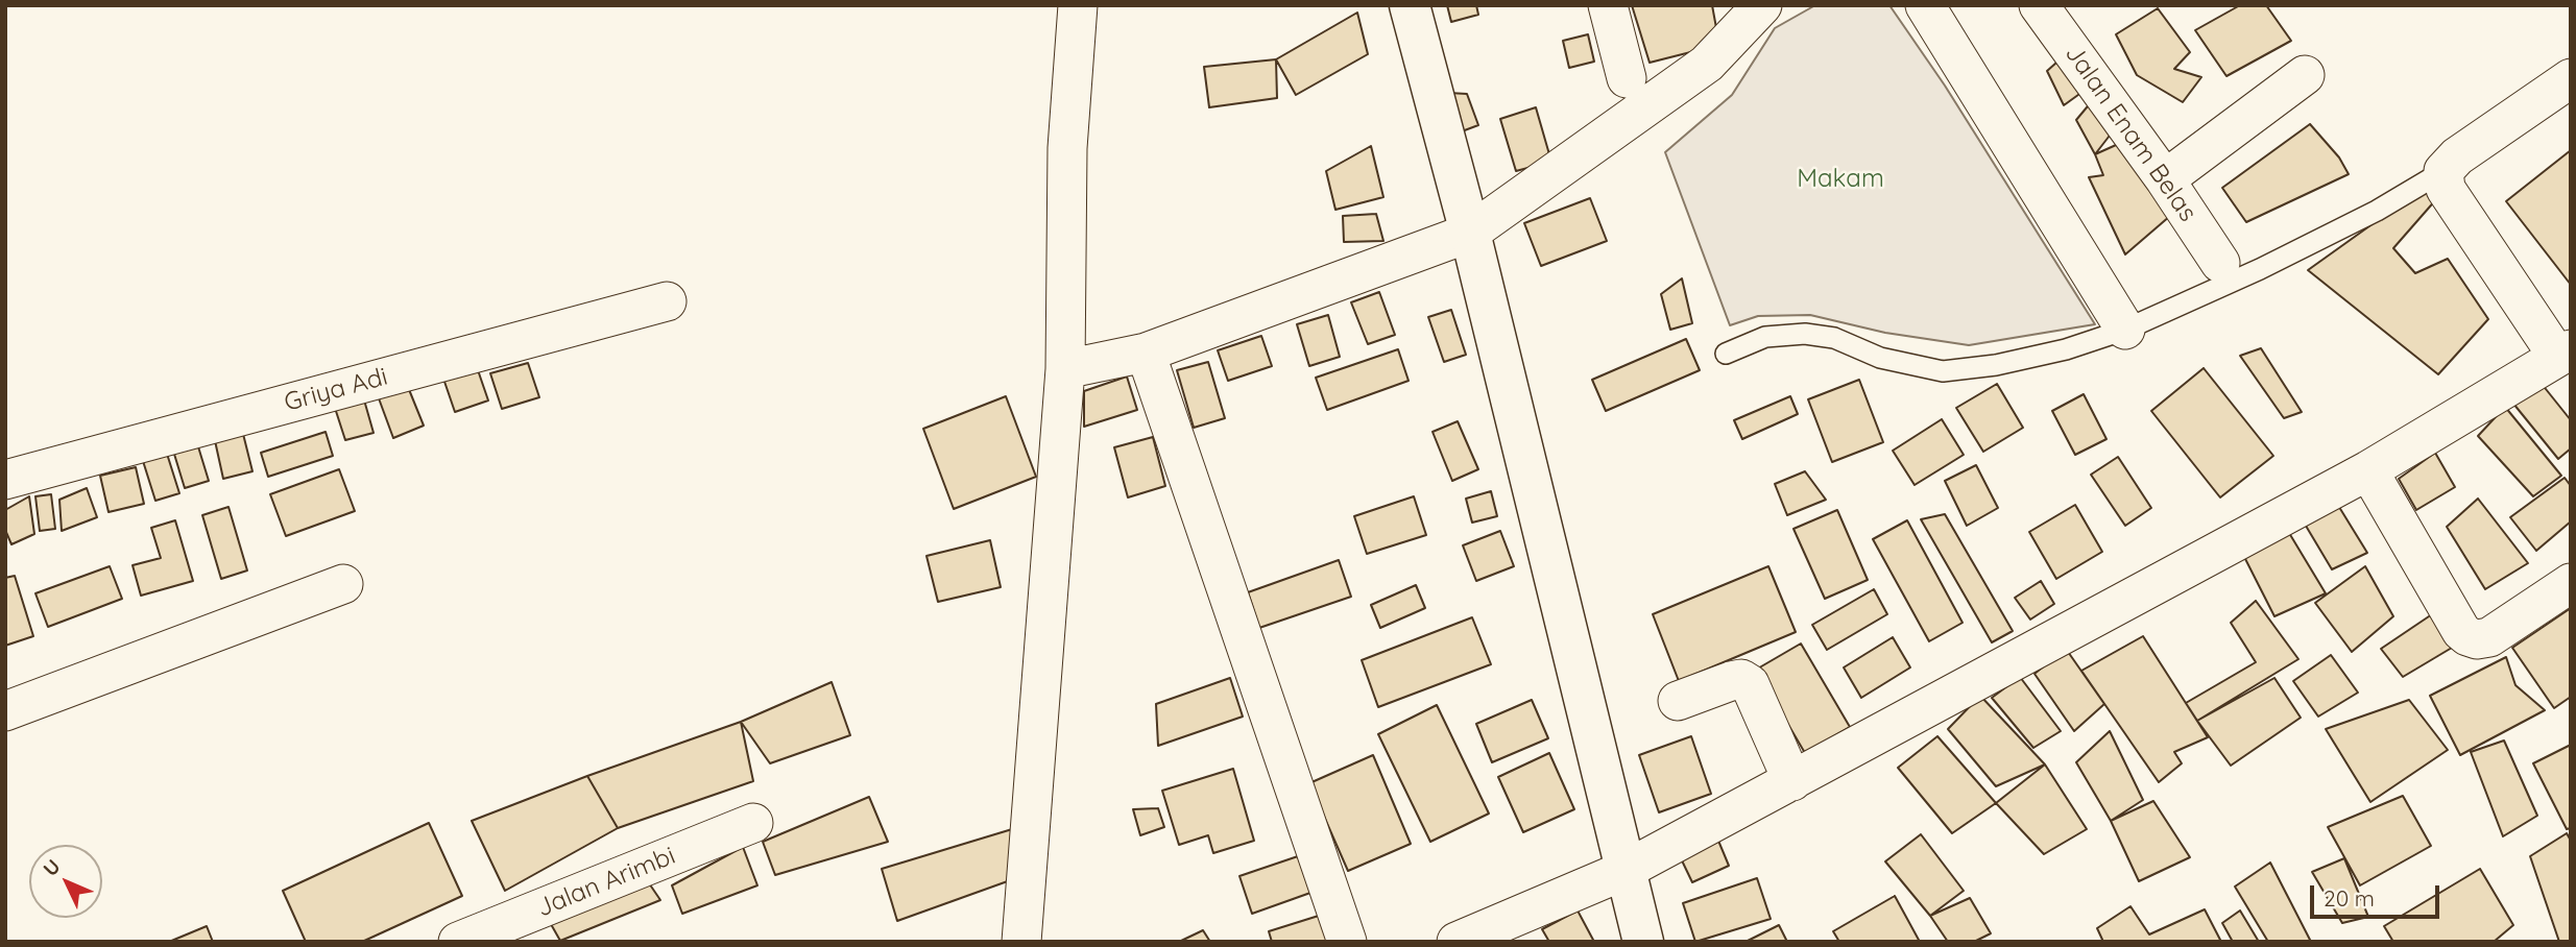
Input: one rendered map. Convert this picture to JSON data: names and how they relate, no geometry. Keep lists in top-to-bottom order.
{
  "streets": {
    "street": ["Jalan Enam Belas", "Griya Adi", "Jalan Arimbi"]
  },
  "parks": ["Makam"],
  "scale_bar": "20 m",
  "north": "top left"
}
